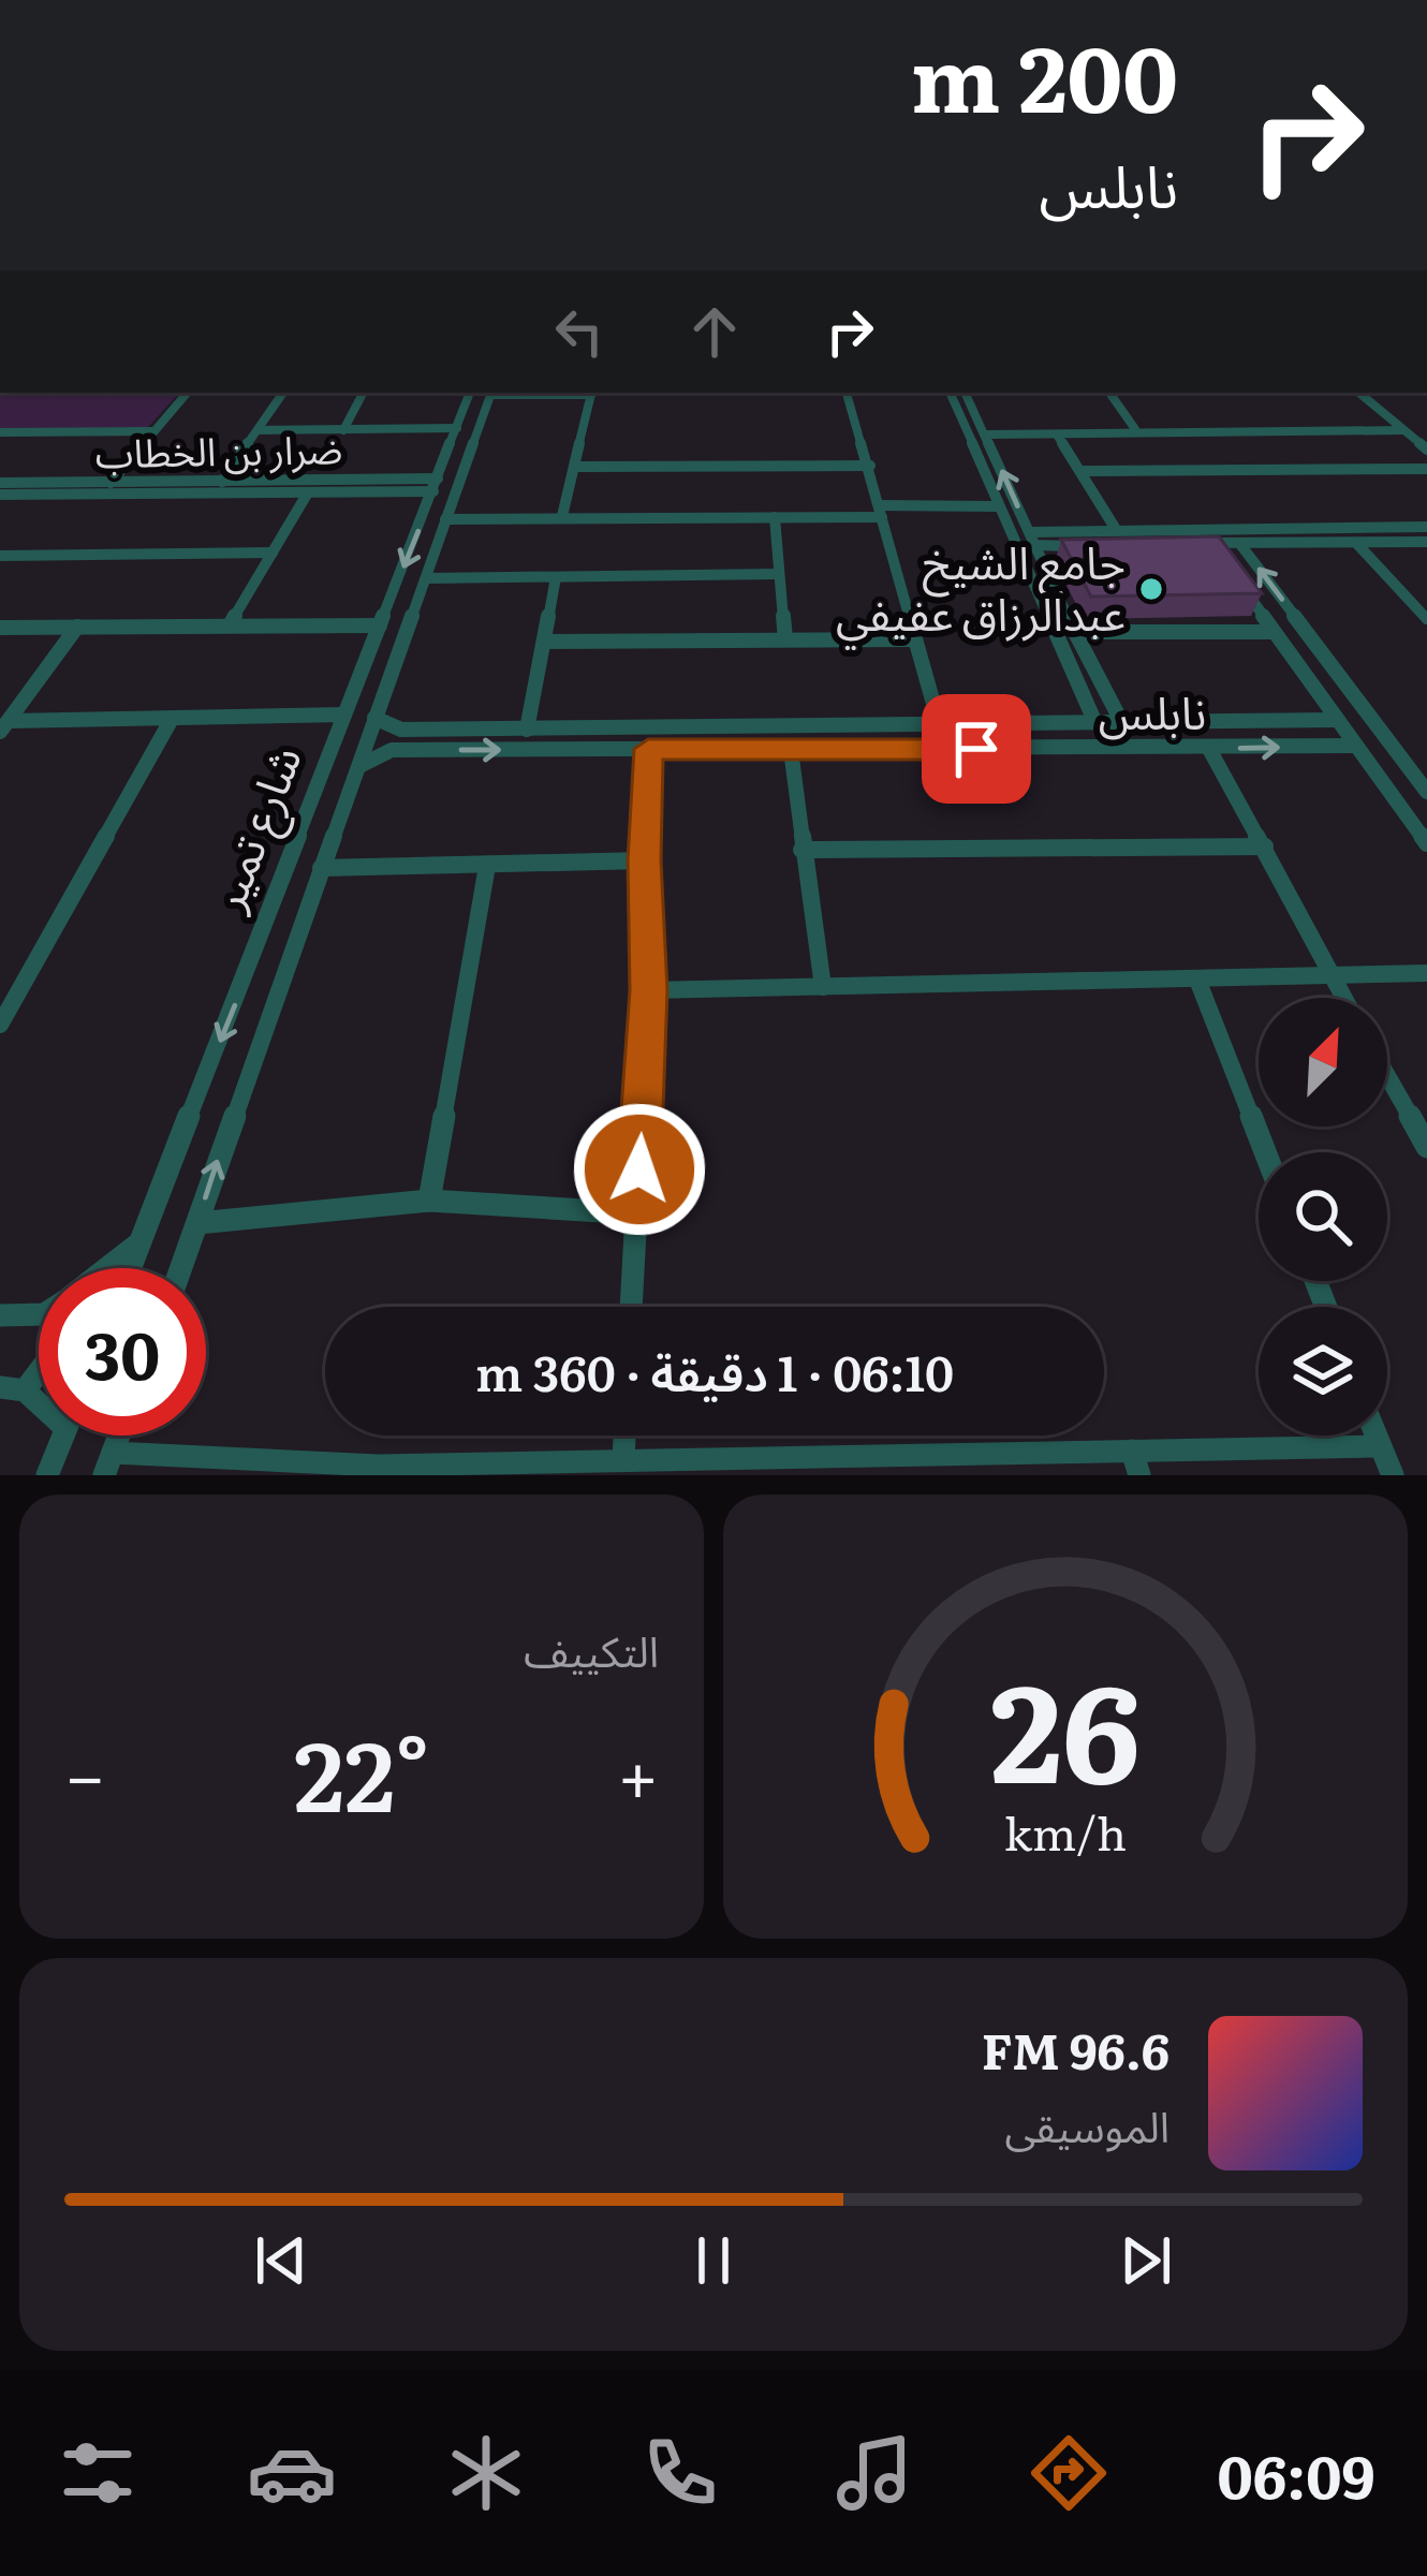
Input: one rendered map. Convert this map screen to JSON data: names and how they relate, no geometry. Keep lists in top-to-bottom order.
{
  "streets": {
    "street": ["ضرار بن الخطاب", "نابلس", "شارع تمير"]
  },
  "crossings": [
    ["ضرار بن الخطاب", "شارع تمير"]
  ],
  "places": ["جامع الشيخ عبدالرزاق عفيفي"],
  "north": "top right",
  "page": {
    "turn": ["200 m", "نابلس"],
    "limit": "30",
    "trip": "06:10 · 1 دقيقة · 360 m",
    "tile": "التكييف",
    "heat": ["−", "22°", "+"],
    "song": ["96.6 FM", "الموسيقى"],
    "tabs": "06:09",
    "gauge": ["26", "km/h"]
  }
}
